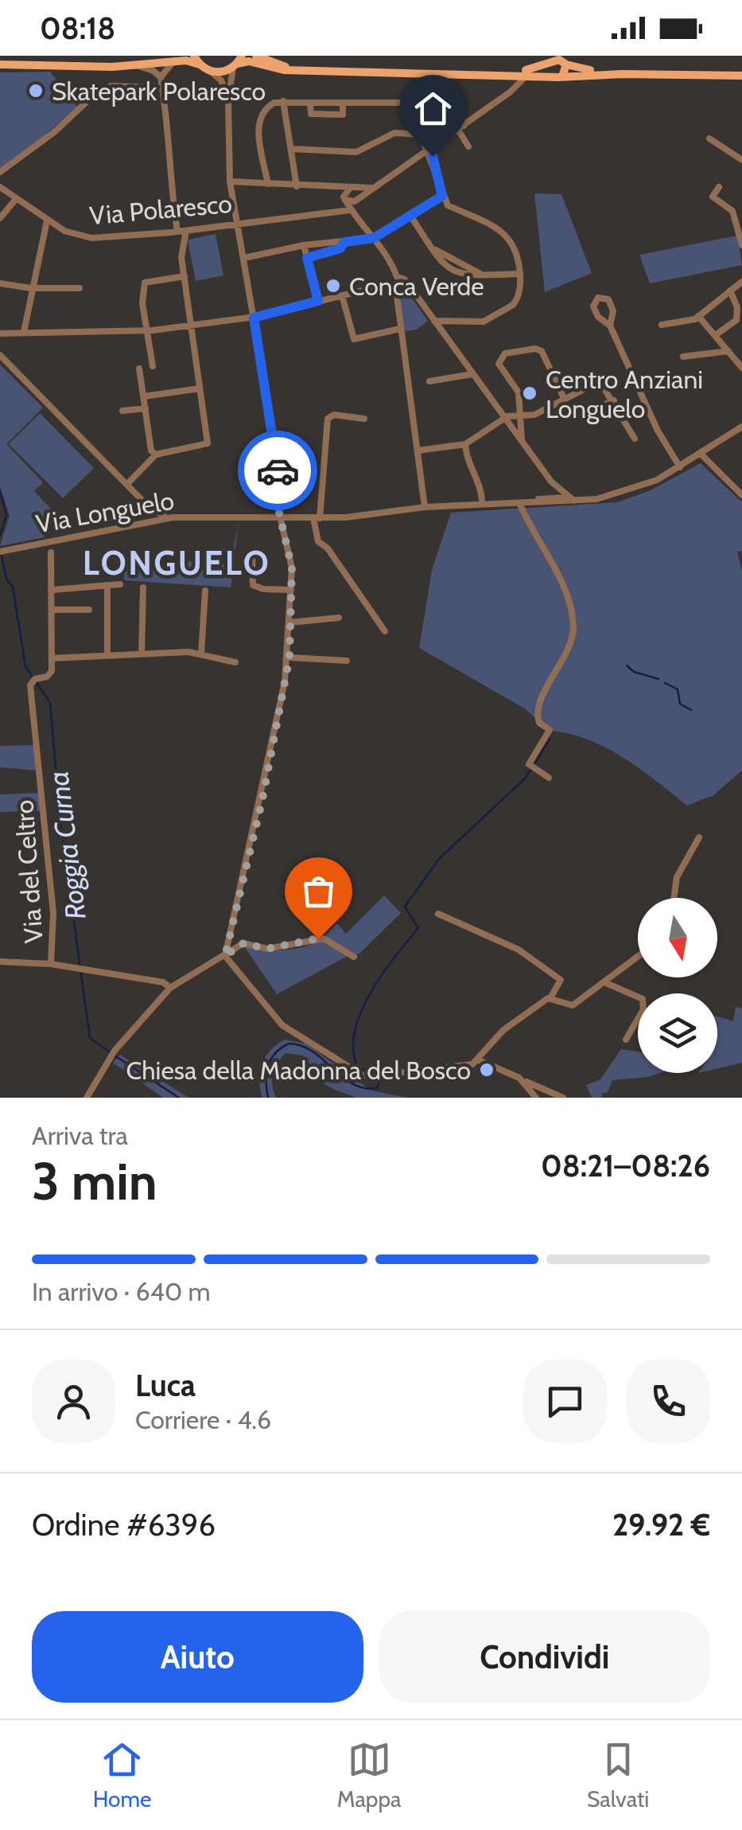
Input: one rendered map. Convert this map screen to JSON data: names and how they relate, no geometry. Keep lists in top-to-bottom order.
{
  "streets": {
    "street": ["Via Polaresco", "Via Longuelo", "Via del Celtro"]
  },
  "districts": ["LONGUELO"],
  "water": ["Roggia Curna"],
  "places": [
    "Skatepark Polaresco",
    "Conca Verde",
    "Centro Anziani Longuelo",
    "Chiesa della Madonna del Bosco"
  ],
  "north": "bottom",
  "page": {
    "status": "08:18",
    "heading": ["3 min", "Arriva tra", "08:21–08:26"],
    "panel": [
      "Luca",
      "Corriere · 4.6",
      "Ordine #6396",
      "29.92 €"
    ],
    "bar": "In arrivo · 640 m",
    "buttons": ["Aiuto", "Condividi"],
    "tabs": ["Home", "Mappa", "Salvati"]
  }
}
